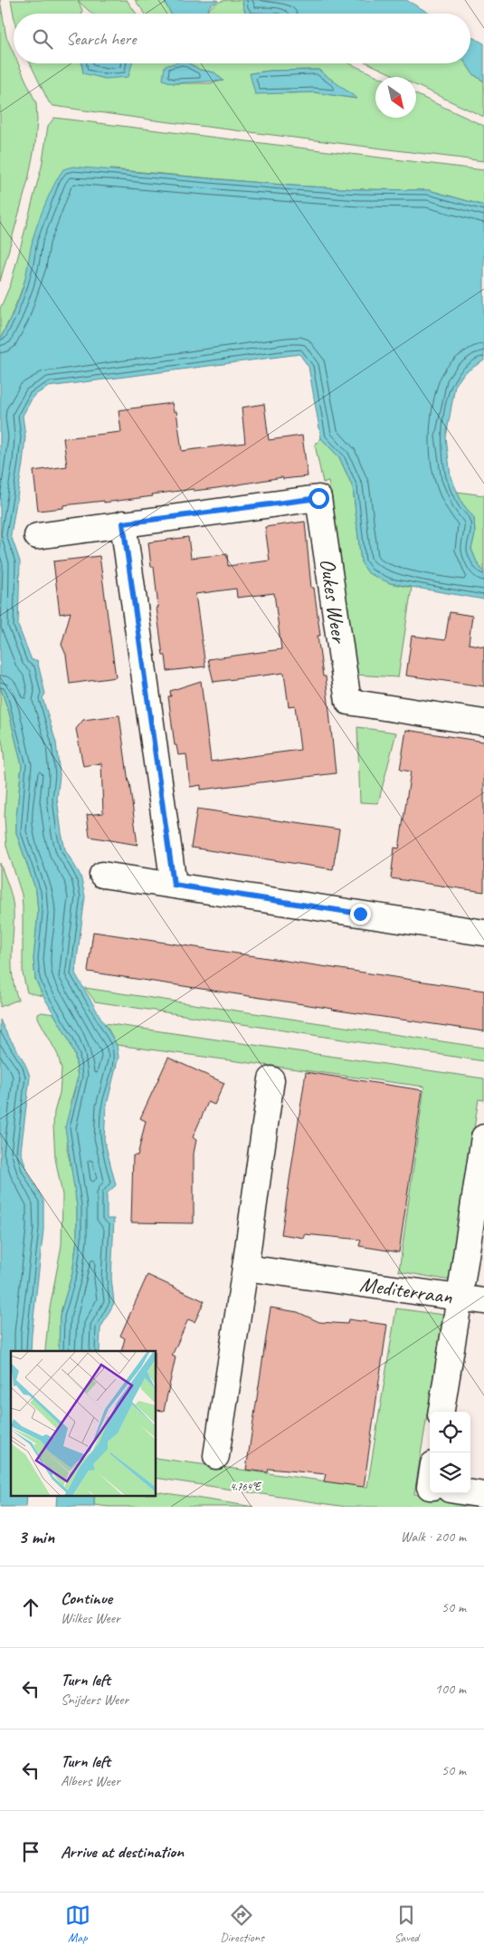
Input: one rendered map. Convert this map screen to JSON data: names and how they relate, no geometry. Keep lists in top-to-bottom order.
{
  "streets": {
    "street": ["Oukes Weer", "Mediterraan"]
  },
  "north": "bottom right",
  "page": {
    "search": "Search here",
    "heading": ["3 min", "Walk · 200 m"],
    "list": [
      ["Continue", "Wilkes Weer", "50 m"],
      ["Turn left", "Snijders Weer", "100 m"],
      ["Turn left", "Albers Weer", "50 m"],
      "Arrive at destination"
    ],
    "nav": ["Map", "Directions", "Saved"]
  },
  "coordinates": ["4.764°E"]
}
